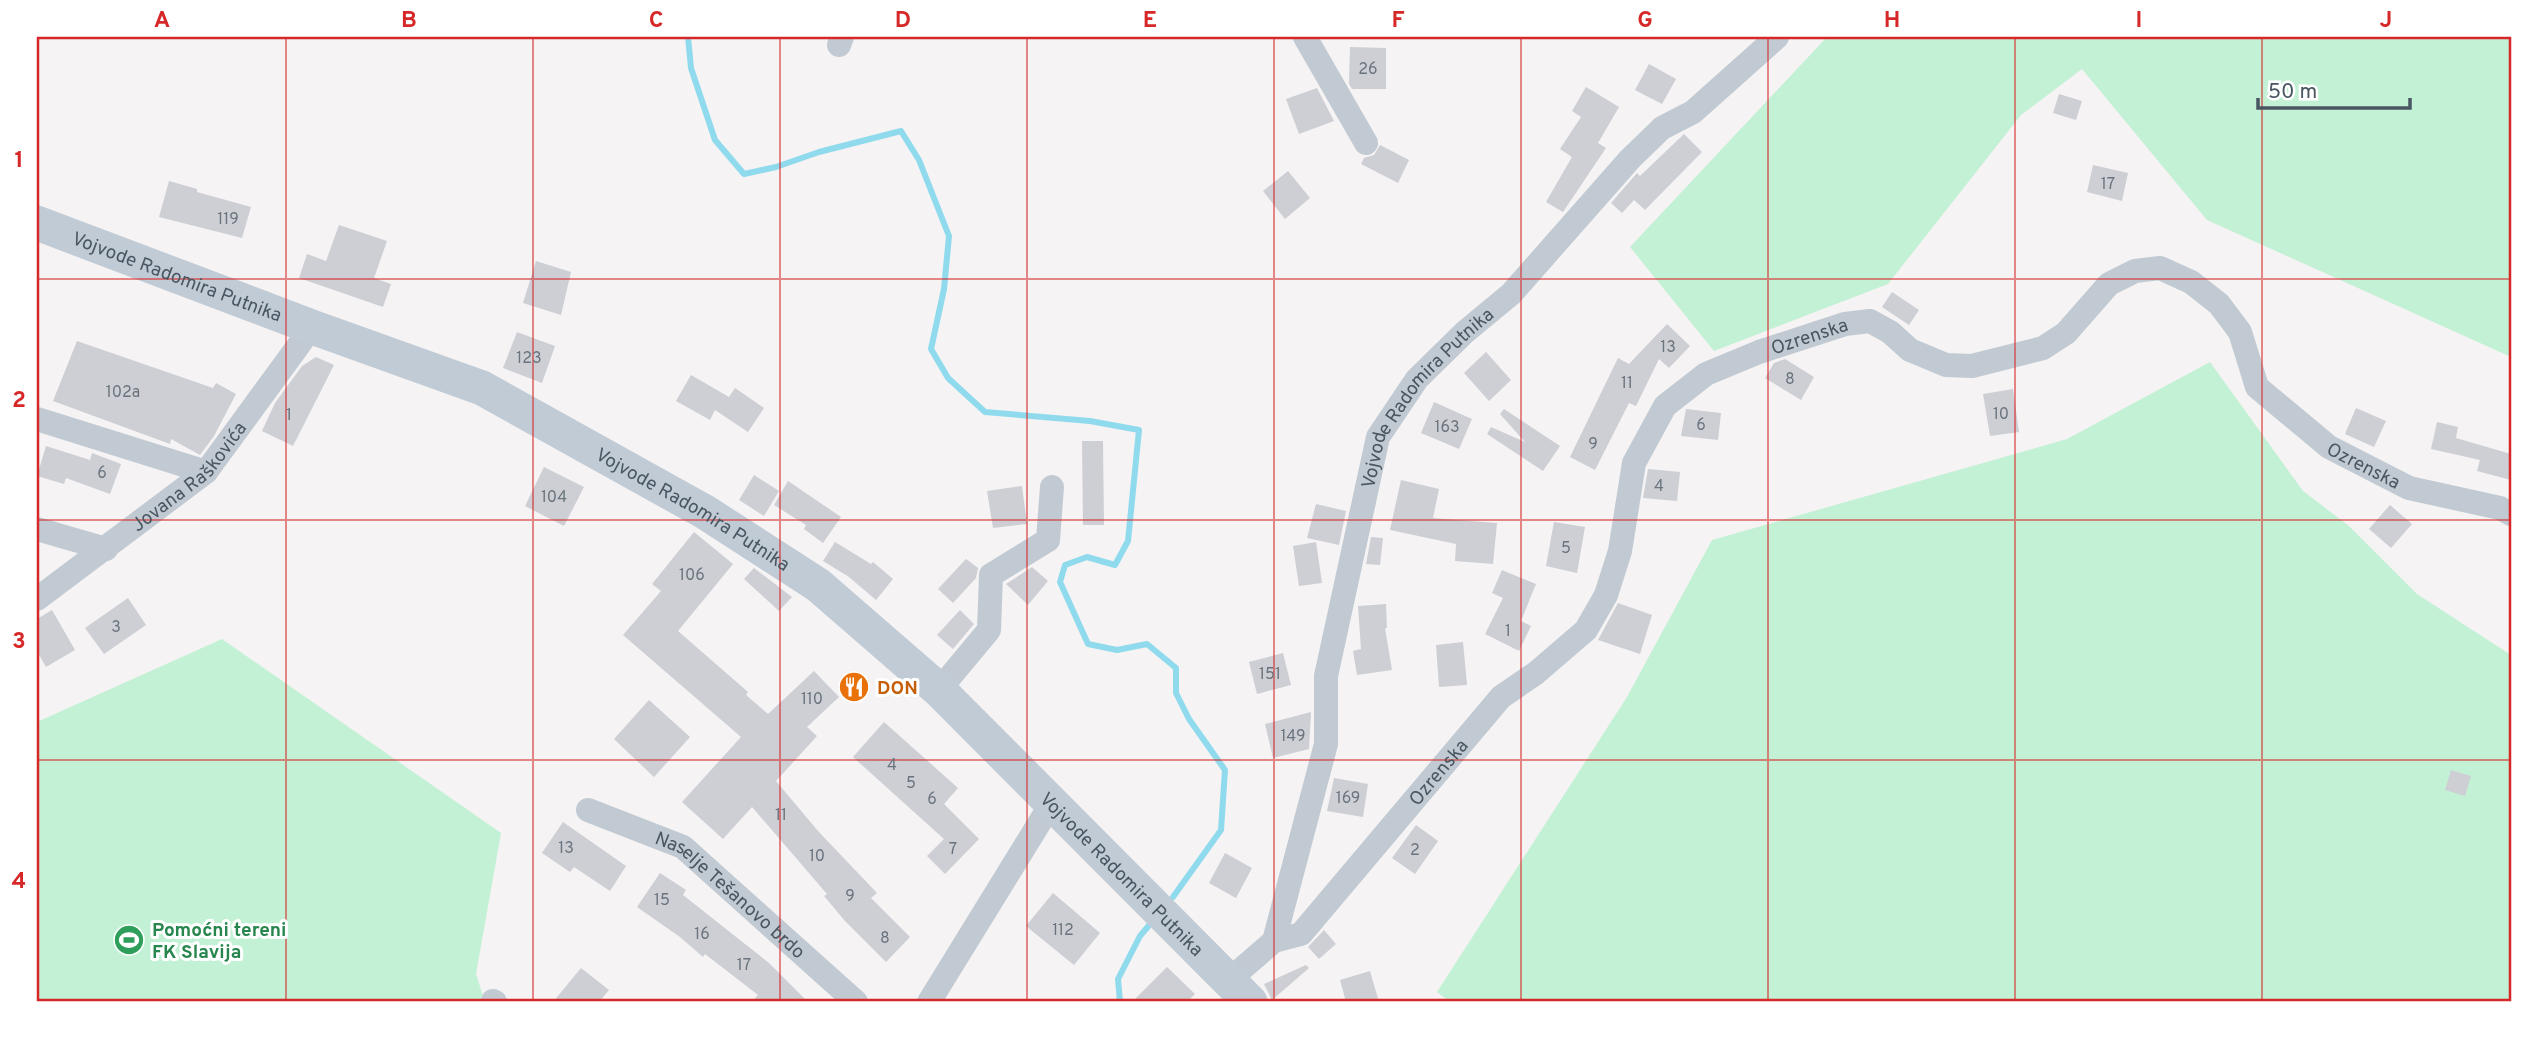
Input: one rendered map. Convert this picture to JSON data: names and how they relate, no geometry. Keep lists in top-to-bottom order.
{
  "streets": {
    "main road": ["Vojvode Radomira Putnika"],
    "street": ["Ozrenska", "Jovana Raškovića", "Naselje Tešanovo brdo"]
  },
  "crossings": [
    ["Vojvode Radomira Putnika", "Ozrenska"],
    ["Vojvode Radomira Putnika", "Jovana Raškovića"]
  ],
  "places": {
    "restaurant": ["DON"],
    "sports": ["Pomoćni tereni FK Slavija"]
  },
  "house_numbers": [
    "26",
    "17",
    "119",
    "13",
    "123",
    "8",
    "11",
    "102a",
    "10",
    "1",
    "6",
    "163",
    "9",
    "6",
    "4",
    "104",
    "5",
    "106",
    "3",
    "1",
    "151",
    "110",
    "149",
    "4",
    "5",
    "169",
    "6",
    "11",
    "13",
    "7",
    "2",
    "10",
    "9",
    "15",
    "112",
    "16",
    "8",
    "17"
  ],
  "scale_bar": "50 m",
  "grid": {
    "columns": [
      "A",
      "B",
      "C",
      "D",
      "E",
      "F",
      "G",
      "H",
      "I",
      "J"
    ],
    "rows": [
      "1",
      "2",
      "3",
      "4"
    ]
  }
}
